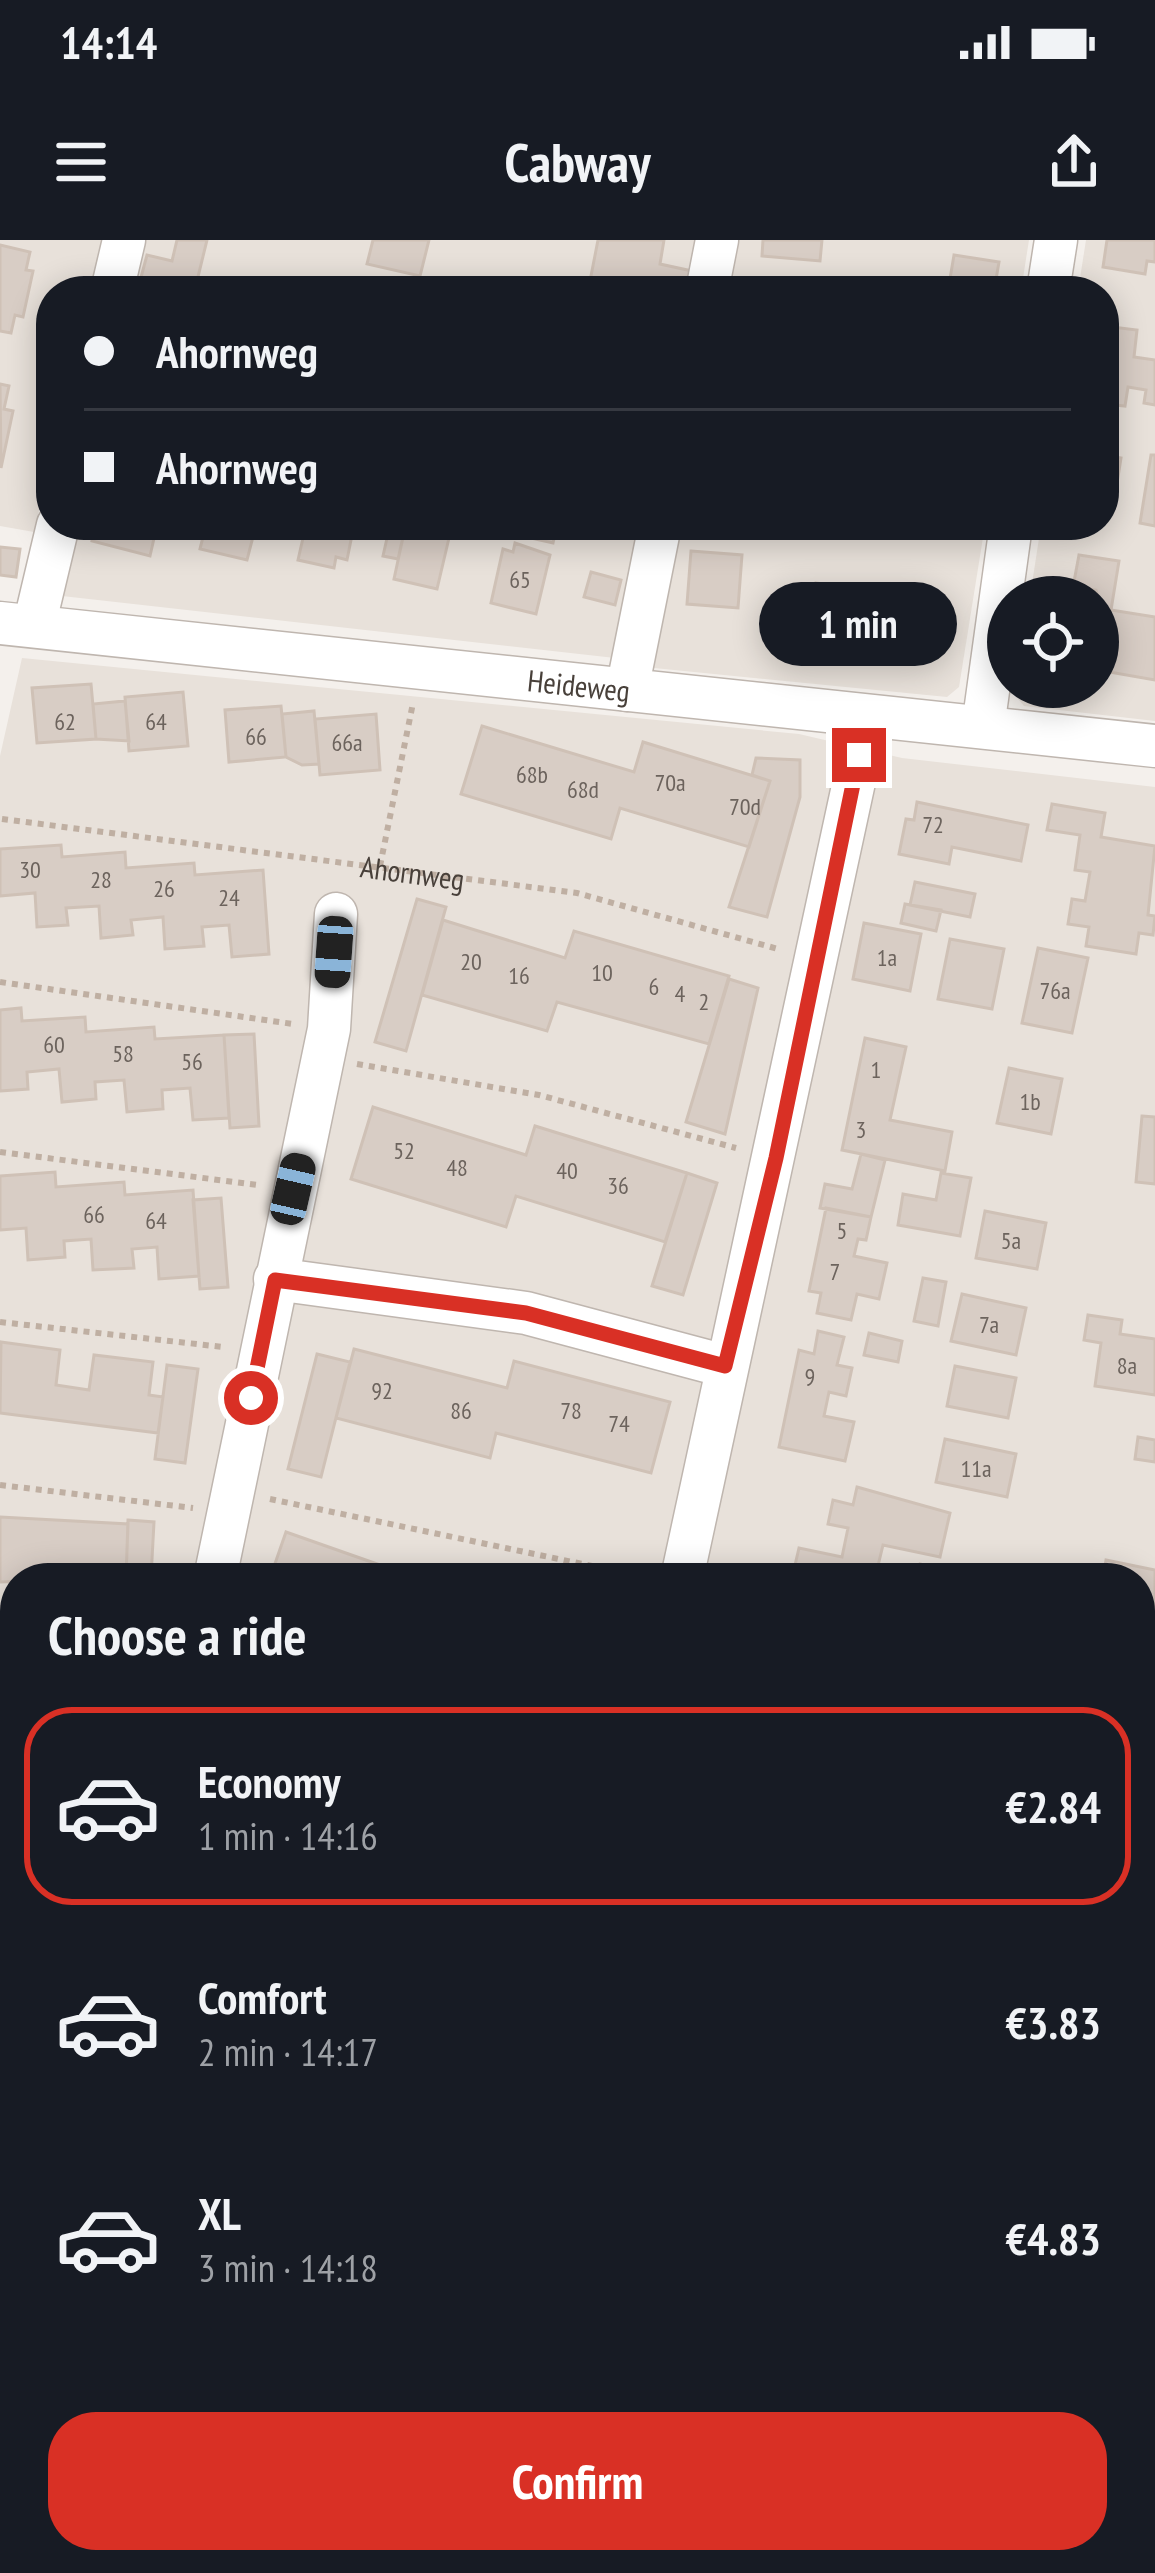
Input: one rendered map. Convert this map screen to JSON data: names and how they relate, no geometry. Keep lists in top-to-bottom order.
{
  "streets": {
    "street": ["Heideweg", "Ahornweg"]
  },
  "house_numbers": [
    "65",
    "62",
    "64",
    "66",
    "66a",
    "68b",
    "70a",
    "68d",
    "70d",
    "72",
    "30",
    "28",
    "26",
    "24",
    "1a",
    "20",
    "10",
    "16",
    "6",
    "76a",
    "4",
    "2",
    "60",
    "58",
    "56",
    "1",
    "1b",
    "3",
    "52",
    "48",
    "40",
    "36",
    "66",
    "64",
    "5",
    "5a",
    "7",
    "7a",
    "8a",
    "9",
    "92",
    "86",
    "78",
    "74",
    "11a"
  ],
  "page": {
    "status": "14:14",
    "header": "Cabway",
    "banner": ["Ahornweg", "Ahornweg"],
    "bubble": "1 min",
    "heading": "Choose a ride",
    "list": [
      {
        "name": "Economy",
        "note": "1 min · 14:16",
        "value": "€2.84"
      },
      {
        "name": "Comfort",
        "note": "2 min · 14:17",
        "value": "€3.83"
      },
      {
        "name": "XL",
        "note": "3 min · 14:18",
        "value": "€4.83"
      }
    ],
    "buttons": "Confirm"
  }
}
